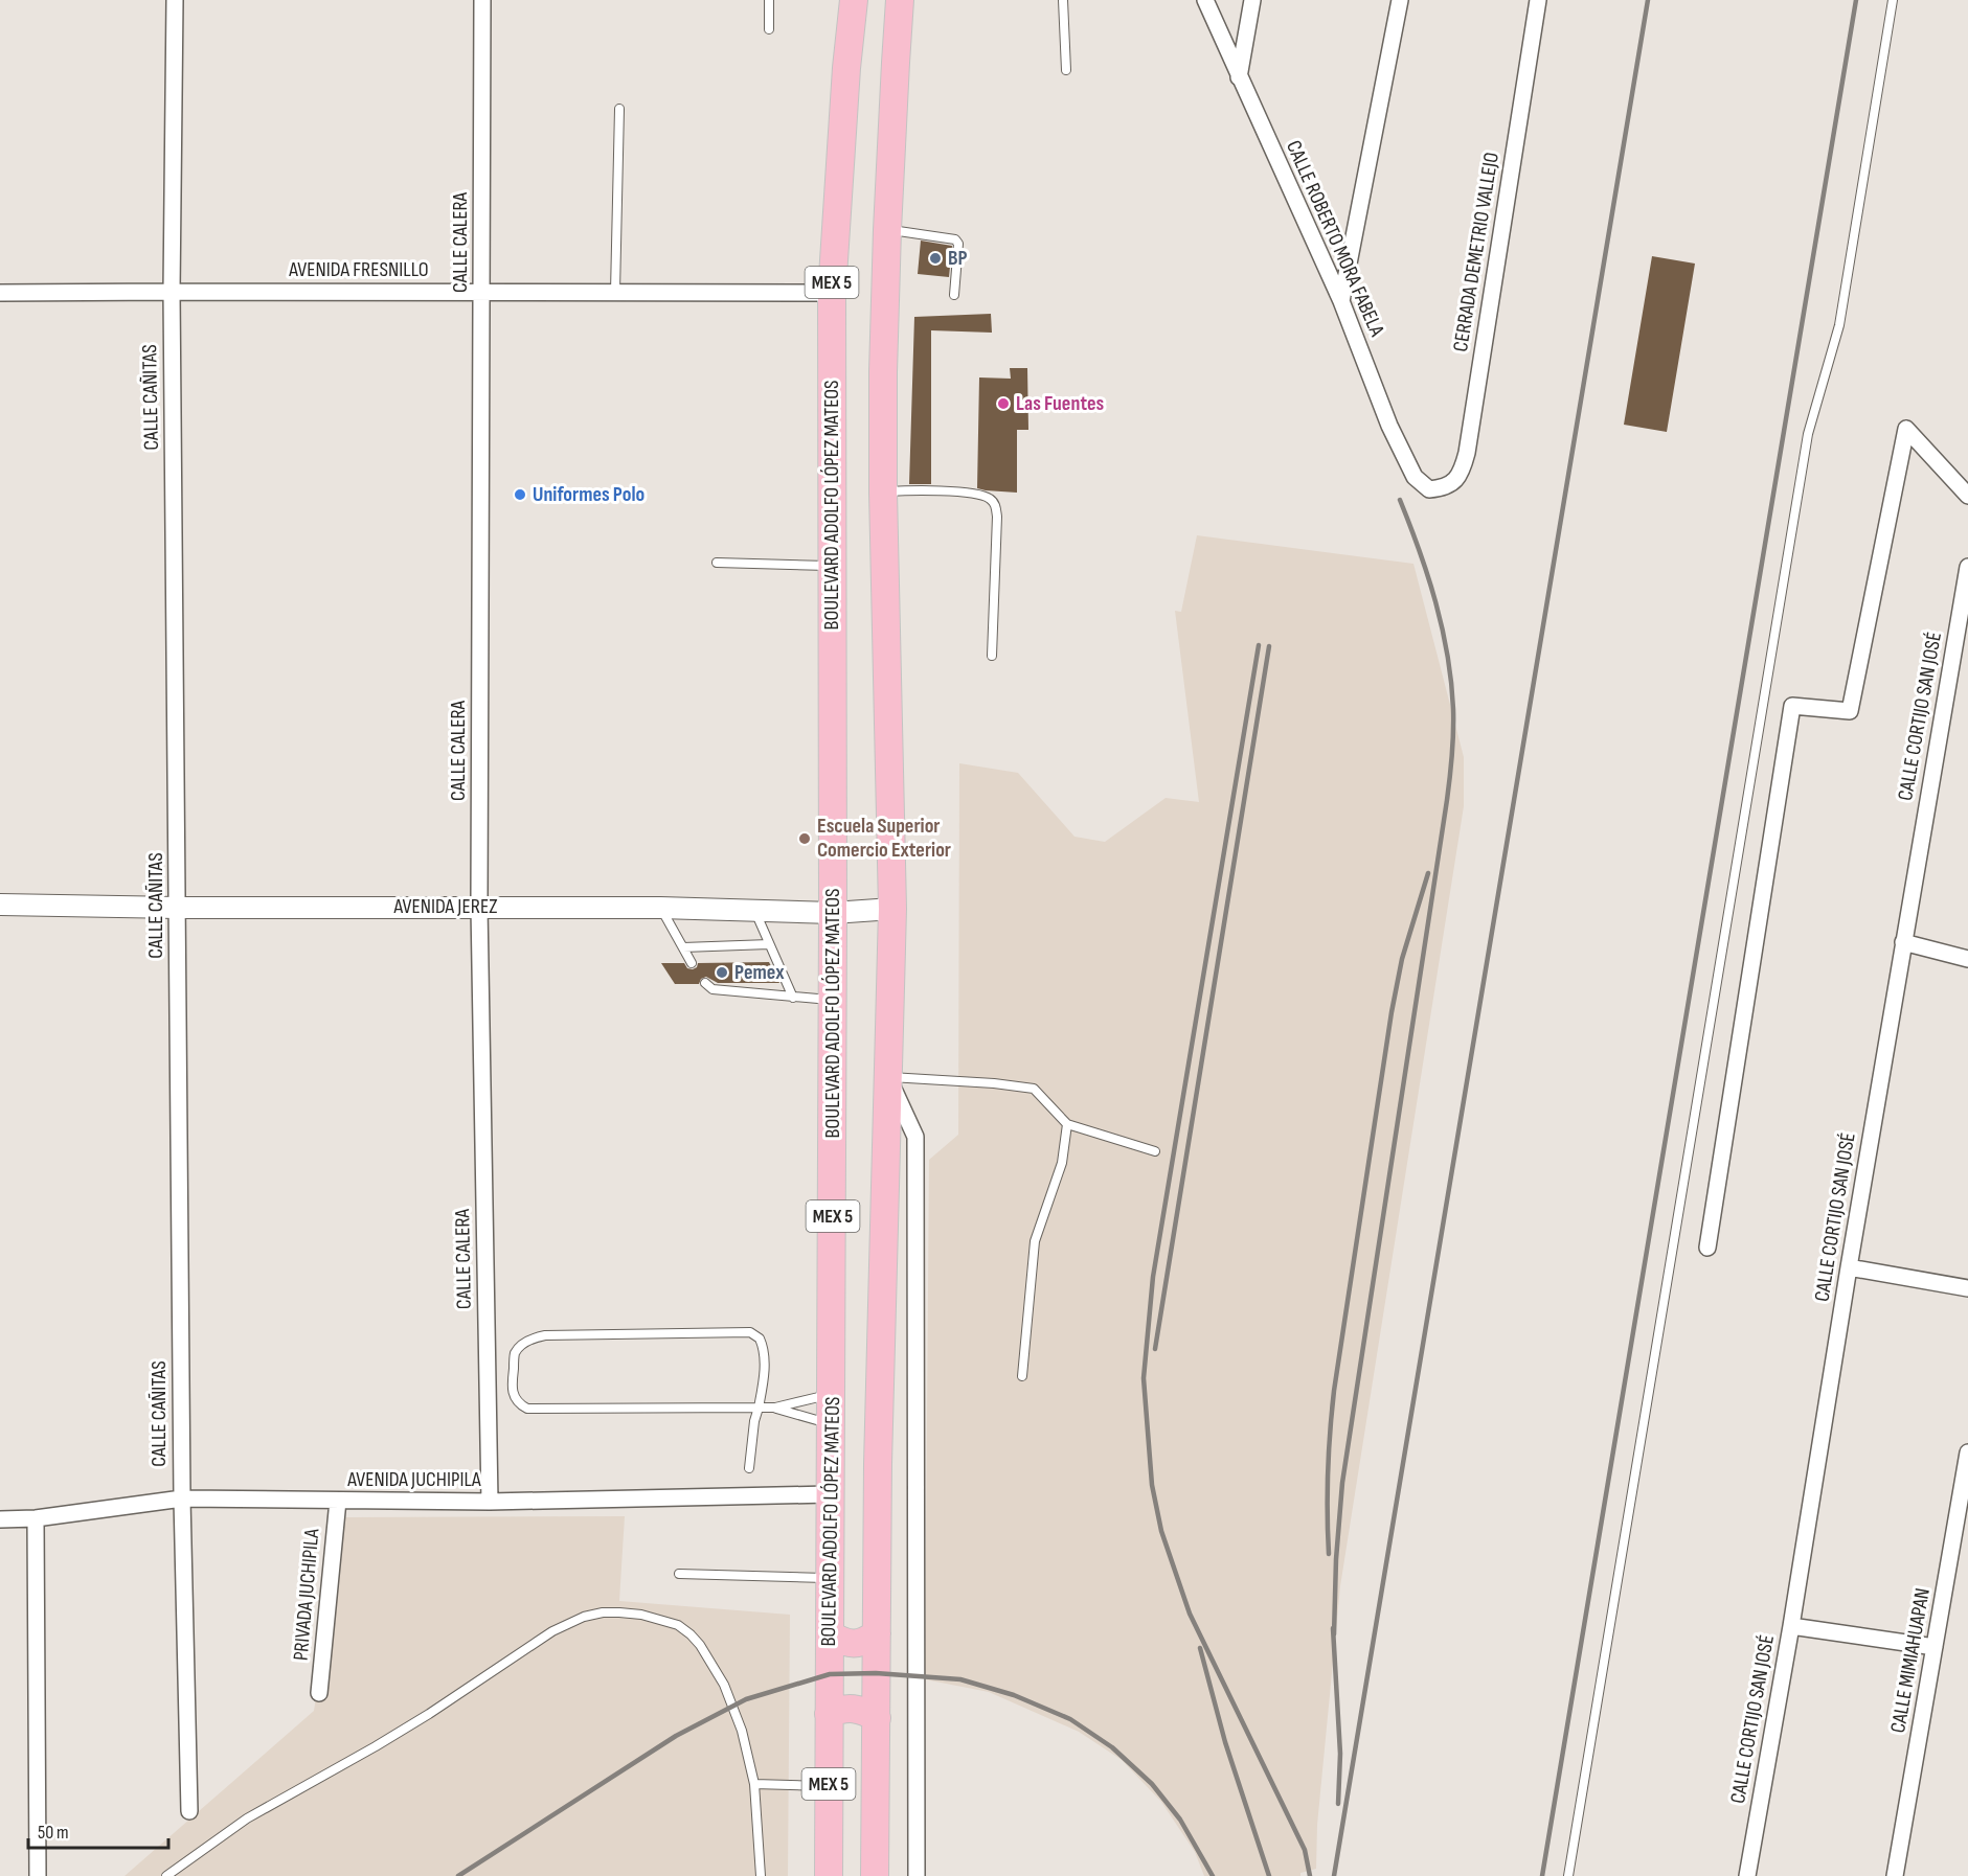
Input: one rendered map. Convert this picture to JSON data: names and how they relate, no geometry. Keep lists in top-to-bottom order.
{
  "streets": {
    "main road": ["MEX 5", "BOULEVARD ADOLFO LÓPEZ MATEOS"],
    "street": [
      "CALLE ROBERTO MORA FABELA",
      "CALLE CALERA",
      "CERRADA DEMETRIO VALLEJO",
      "AVENIDA FRESNILLO",
      "CALLE CAÑITAS",
      "CALLE CORTIJO SAN JOSÉ",
      "AVENIDA JEREZ",
      "AVENIDA JUCHIPILA",
      "PRIVADA JUCHIPILA",
      "CALLE MIMIAHUAPAN"
    ]
  },
  "crossings": [
    ["CALLE ROBERTO MORA FABELA", "CERRADA DEMETRIO VALLEJO"],
    ["CALLE CALERA", "AVENIDA FRESNILLO"],
    ["CALLE CALERA", "AVENIDA JEREZ"],
    ["CALLE CALERA", "AVENIDA JUCHIPILA"],
    ["AVENIDA FRESNILLO", "CALLE CAÑITAS"],
    ["AVENIDA FRESNILLO", "BOULEVARD ADOLFO LÓPEZ MATEOS"],
    ["MEX 5", "AVENIDA JEREZ"],
    ["CALLE CAÑITAS", "AVENIDA JEREZ"],
    ["CALLE CAÑITAS", "AVENIDA JUCHIPILA"],
    ["BOULEVARD ADOLFO LÓPEZ MATEOS", "AVENIDA JEREZ"],
    ["BOULEVARD ADOLFO LÓPEZ MATEOS", "AVENIDA JUCHIPILA"],
    ["AVENIDA JUCHIPILA", "PRIVADA JUCHIPILA"]
  ],
  "places": [
    "BP",
    "Las Fuentes",
    "Uniformes Polo",
    "Escuela Superior Comercio Exterior",
    "Pemex"
  ],
  "scale_bar": "50 m"
}
